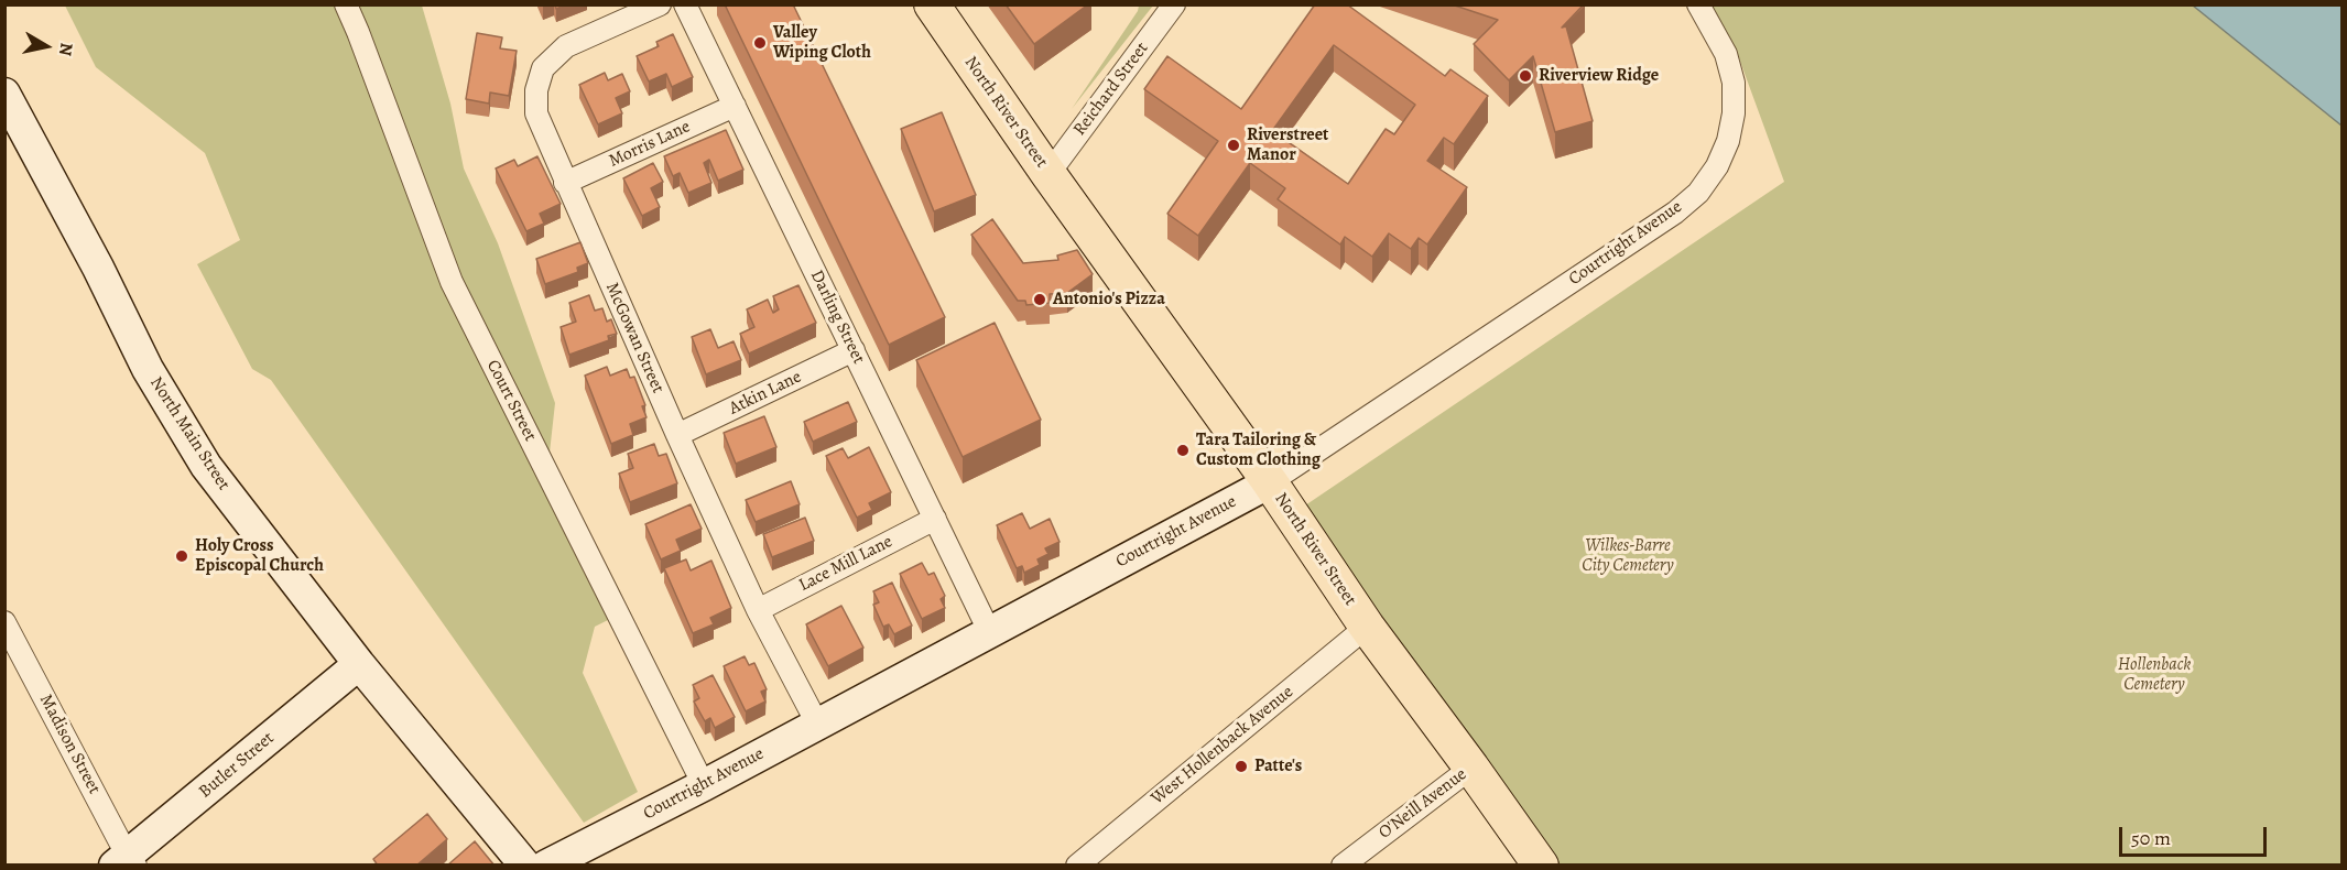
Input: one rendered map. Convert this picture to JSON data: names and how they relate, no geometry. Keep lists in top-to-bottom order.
{
  "streets": {
    "main road": [
      "North River Street",
      "Courtright Avenue",
      "North Main Street",
      "Butler Street"
    ],
    "street": [
      "Reichard Street",
      "Morris Lane",
      "Darling Street",
      "McGowan Street",
      "Atkin Lane",
      "Court Street",
      "Lace Mill Lane",
      "Madison Street",
      "West Hollenback Avenue",
      "O'Neill Avenue"
    ]
  },
  "crossings": [
    ["Reichard Street", "North River Street"],
    ["North River Street", "Courtright Avenue"],
    ["North River Street", "West Hollenback Avenue"],
    ["North River Street", "O'Neill Avenue"],
    ["Morris Lane", "Darling Street"],
    ["Morris Lane", "McGowan Street"],
    ["Courtright Avenue", "Darling Street"],
    ["Courtright Avenue", "McGowan Street"],
    ["Courtright Avenue", "Court Street"],
    ["Darling Street", "Atkin Lane"],
    ["Darling Street", "Lace Mill Lane"],
    ["McGowan Street", "Atkin Lane"],
    ["McGowan Street", "Lace Mill Lane"],
    ["North Main Street", "Butler Street"],
    ["Madison Street", "Butler Street"]
  ],
  "parks": ["Wilkes-Barre City Cemetery", "Hollenback Cemetery"],
  "places": [
    "Valley Wiping Cloth",
    "Riverview Ridge",
    "Riverstreet Manor",
    "Antonio's Pizza",
    "Tara Tailoring & Custom Clothing",
    "Holy Cross Episcopal Church",
    "Patte's"
  ],
  "scale_bar": "50 m",
  "north": "right"
}
